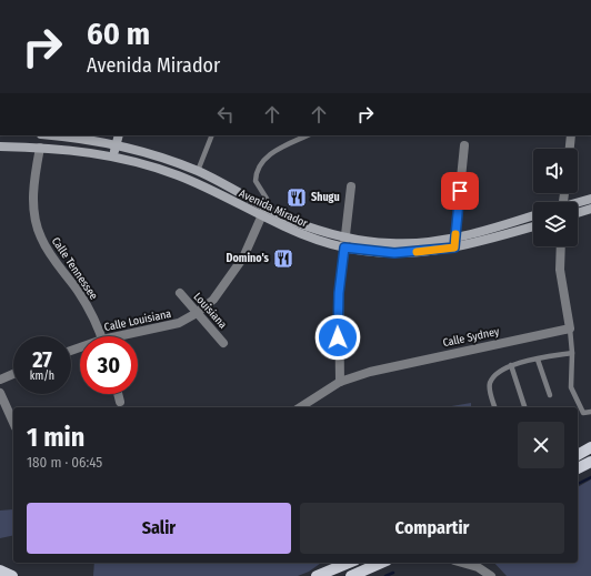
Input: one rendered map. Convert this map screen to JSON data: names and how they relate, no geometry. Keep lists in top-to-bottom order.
{
  "streets": {
    "main road": ["Avenida Mirador"],
    "street": [
      "Calle Tennessee",
      "Louisiana",
      "Calle Louisiana",
      "Calle Sydney"
    ]
  },
  "crossings": [
    ["Avenida Mirador", "Calle Tennessee"],
    ["Avenida Mirador", "Calle Louisiana"],
    ["Louisiana", "Calle Louisiana"]
  ],
  "places": {
    "restaurant": ["Shugu", "Domino's"]
  },
  "page": {
    "turn": ["60 m", "Avenida Mirador"],
    "speed": "27 km/h",
    "limit": "30",
    "heading": ["1 min", "180 m · 06:45"],
    "buttons": ["Salir", "Compartir"]
  }
}
